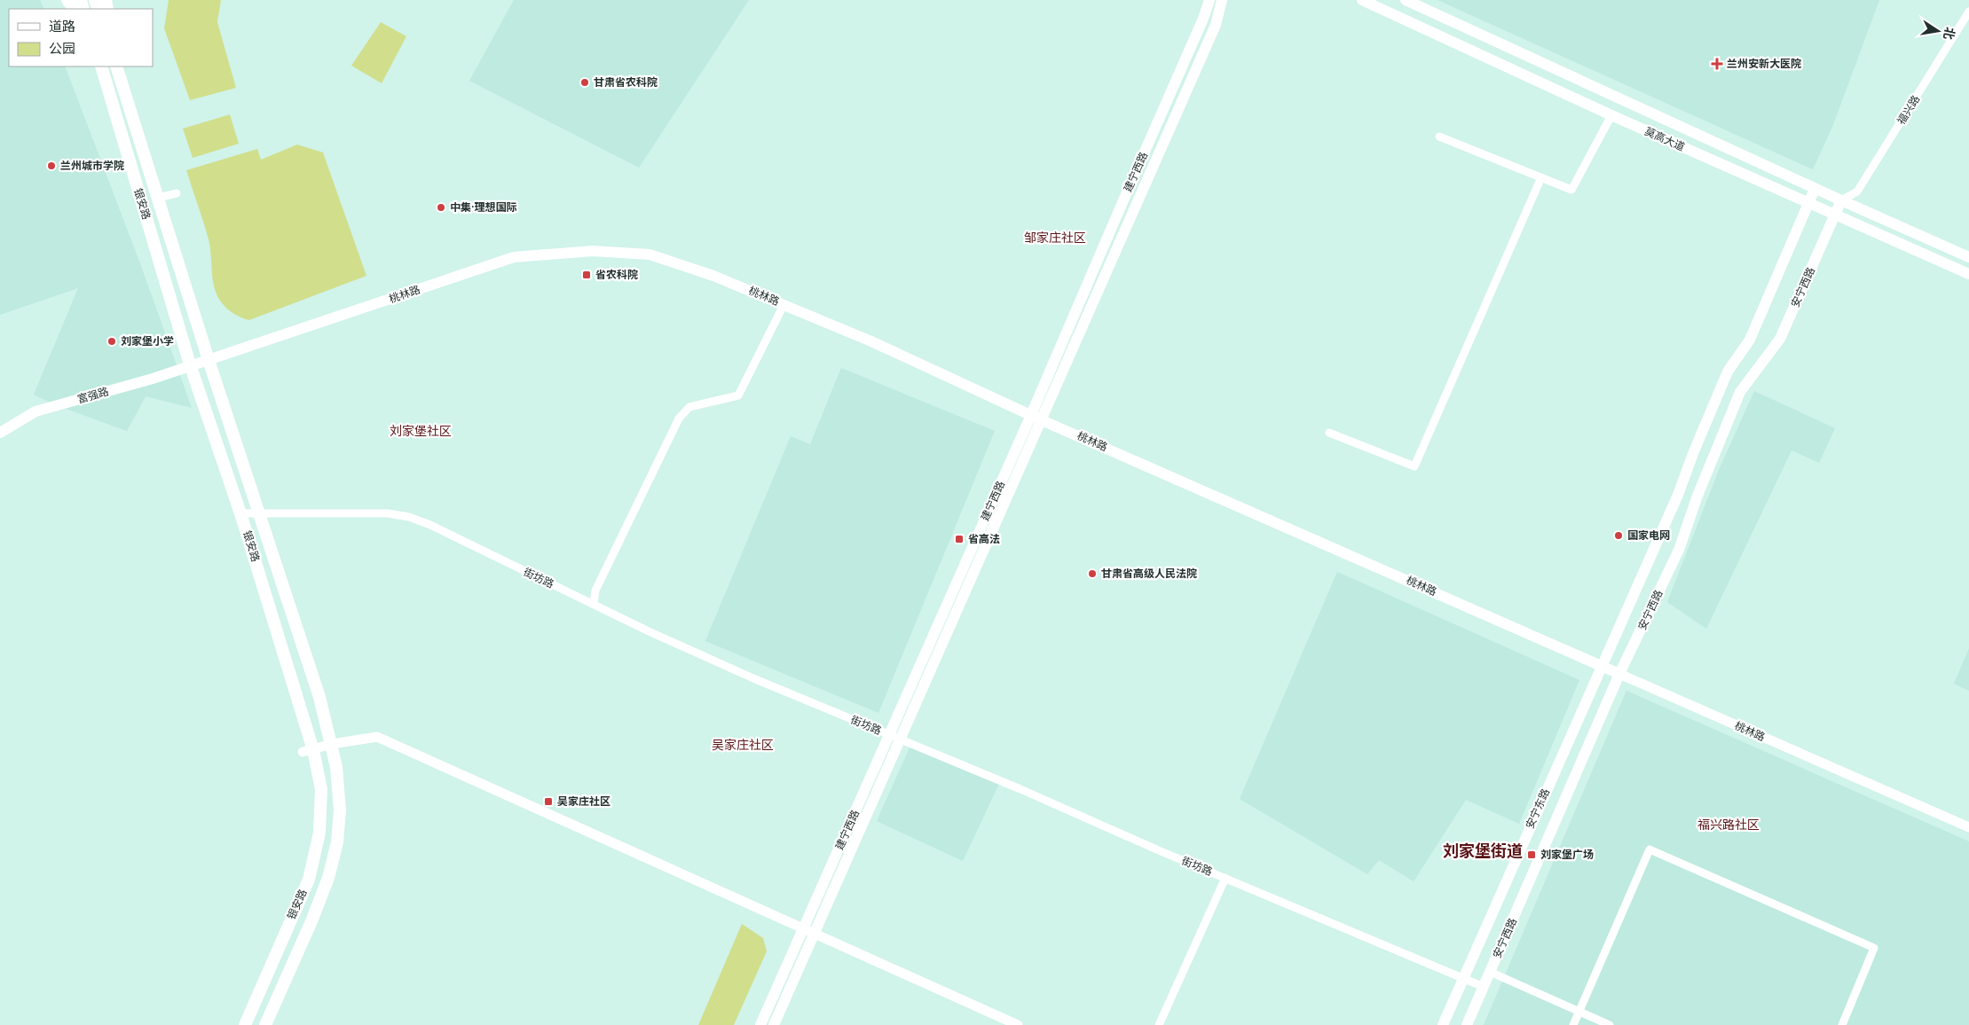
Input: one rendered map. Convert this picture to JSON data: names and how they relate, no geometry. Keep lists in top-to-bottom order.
{
  "streets": {
    "main road": [
      "莫高大道",
      "建宁西路",
      "银安路",
      "安宁西路",
      "桃林路",
      "富强路",
      "安宁东路"
    ],
    "street": ["福兴路", "街坊路"]
  },
  "crossings": [
    ["福兴路", "莫高大道"],
    ["福兴路", "安宁西路"],
    ["莫高大道", "安宁西路"],
    ["建宁西路", "桃林路"],
    ["建宁西路", "街坊路"],
    ["银安路", "桃林路"],
    ["银安路", "富强路"],
    ["银安路", "街坊路"],
    ["安宁西路", "桃林路"],
    ["安宁西路", "街坊路"],
    ["安宁西路", "安宁东路"],
    ["桃林路", "富强路"],
    ["桃林路", "安宁东路"],
    ["街坊路", "安宁东路"]
  ],
  "districts": [
    "邹家庄社区",
    "刘家堡社区",
    "吴家庄社区",
    "福兴路社区",
    "刘家堡街道"
  ],
  "places": {
    "health": ["兰州安新大医院"],
    "other": [
      "甘肃省农科院",
      "兰州城市学院",
      "中集·理想国际",
      "刘家堡小学",
      "国家电网",
      "甘肃省高级人民法院"
    ],
    "transit": [
      "省农科院",
      "省高法",
      "吴家庄社区",
      "刘家堡广场"
    ]
  },
  "legend": ["道路", "公园"],
  "north": "right"
}
